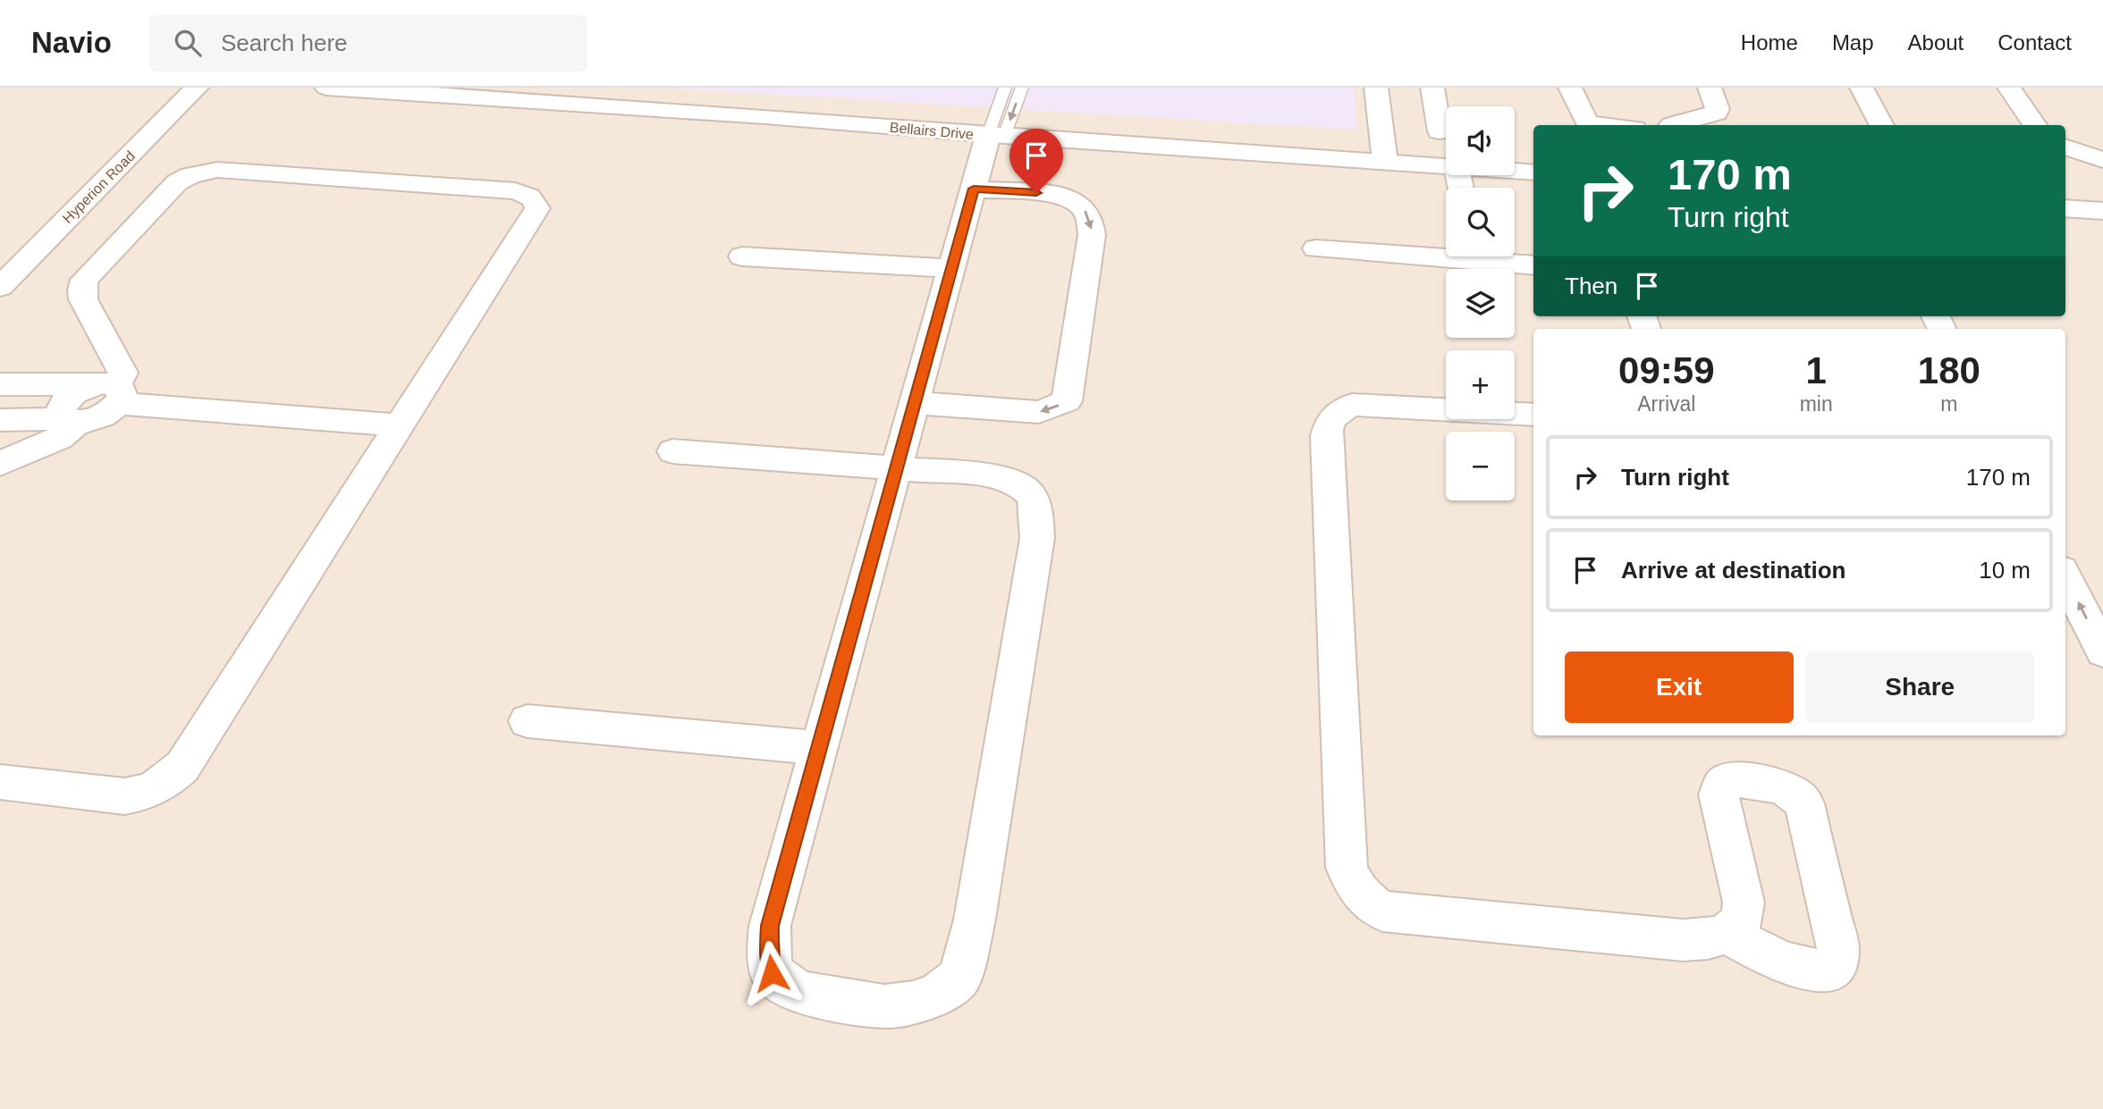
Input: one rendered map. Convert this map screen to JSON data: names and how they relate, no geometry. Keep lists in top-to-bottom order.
{
  "streets": {
    "street": ["Bellairs Drive", "Hyperion Road"]
  },
  "page": {
    "header": "Navio",
    "search": "Search here",
    "nav": [
      "Home",
      "Map",
      "About",
      "Contact"
    ],
    "map_buttons": ["+", "−"],
    "turn": ["170 m", "Turn right"],
    "then": "Then",
    "eta": [
      "09:59",
      "Arrival",
      "1",
      "min",
      "180",
      "m"
    ],
    "list": [
      {
        "name": "Turn right",
        "value": "170 m"
      },
      {
        "name": "Arrive at destination",
        "value": "10 m"
      }
    ],
    "buttons": ["Exit", "Share"]
  }
}
